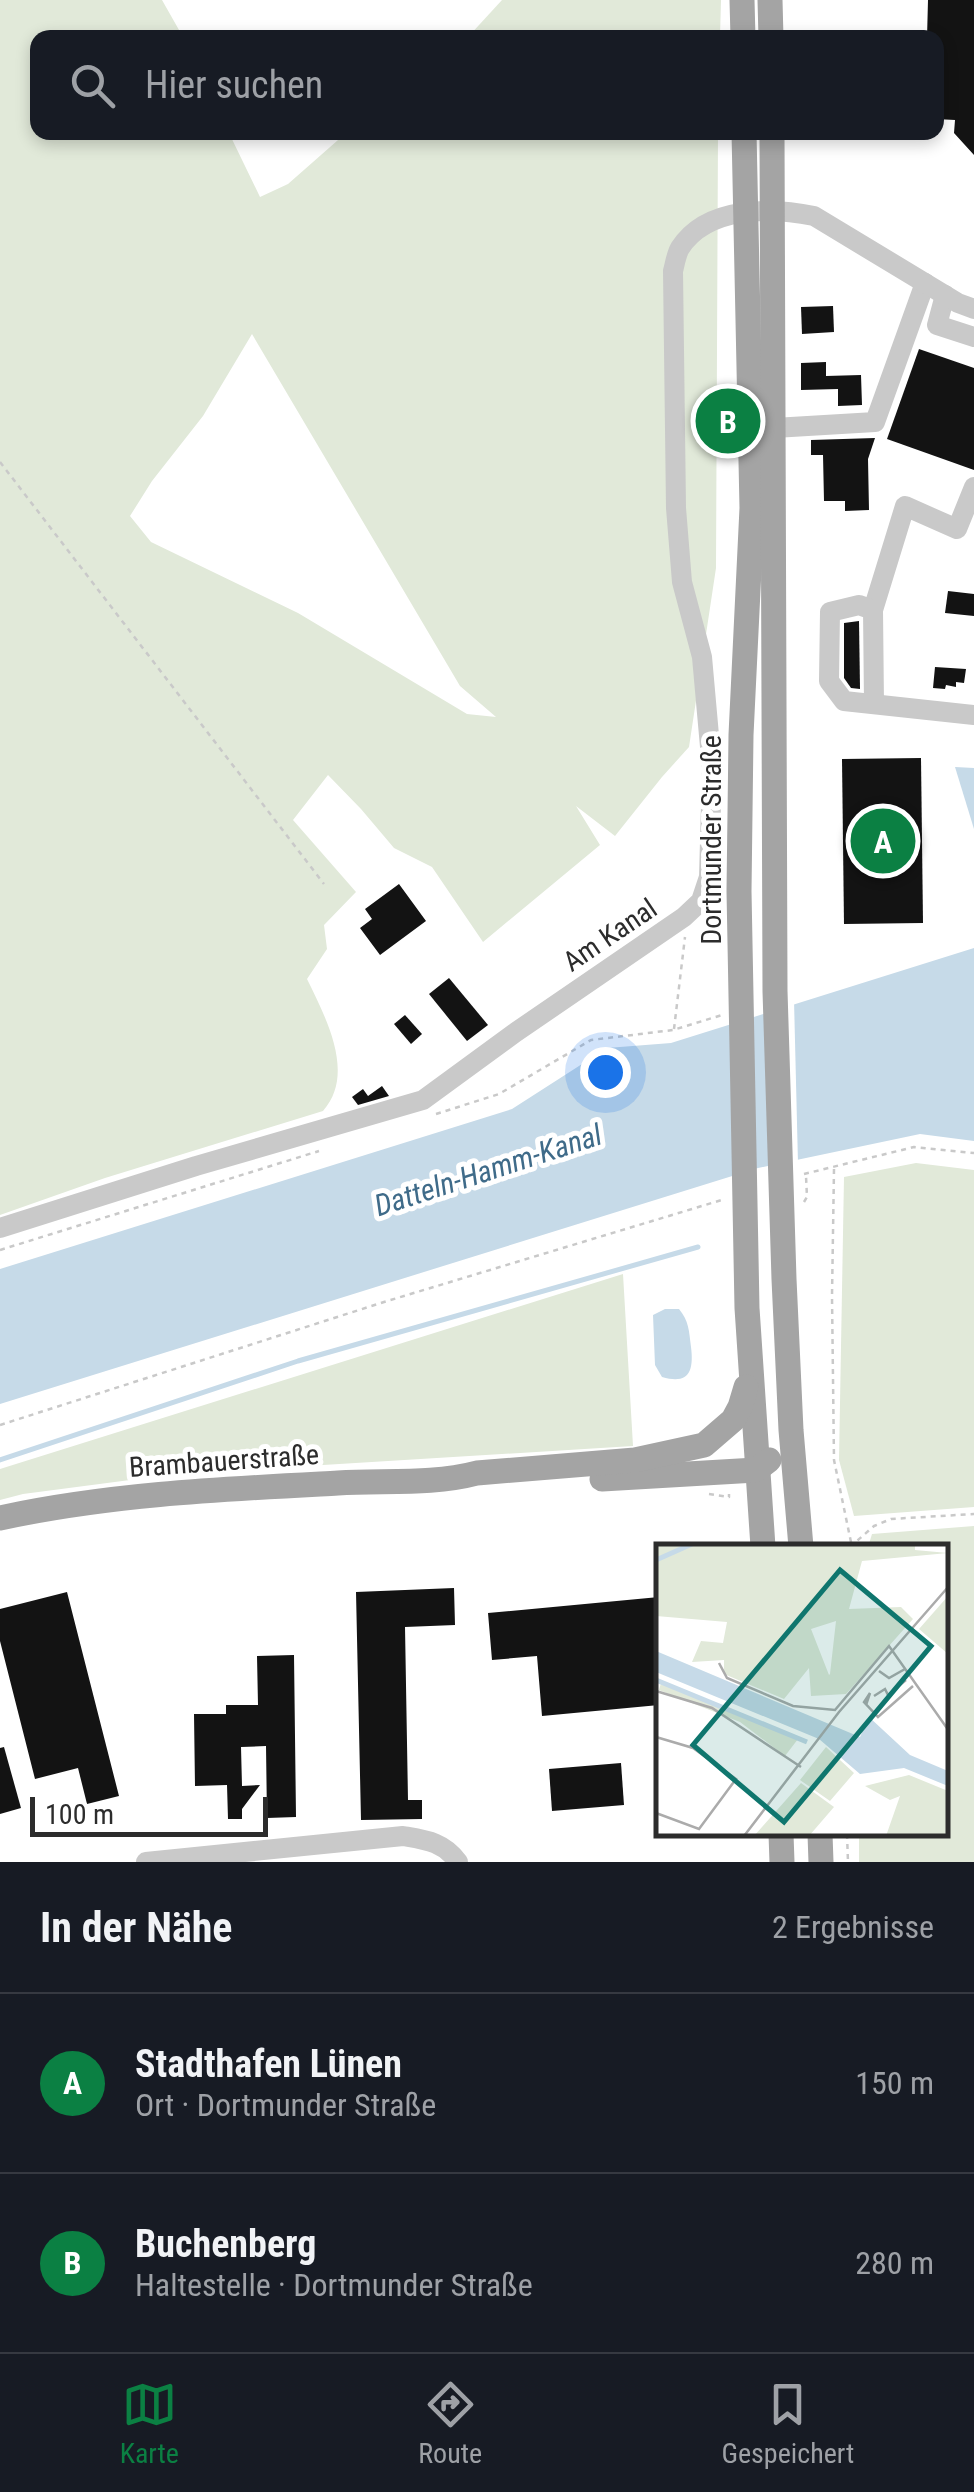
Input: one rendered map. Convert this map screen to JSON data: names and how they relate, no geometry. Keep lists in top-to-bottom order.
{
  "streets": {
    "main road": ["Dortmunder Straße", "Brambauerstraße"],
    "street": ["Am Kanal"]
  },
  "crossings": [
    ["Dortmunder Straße", "Am Kanal"],
    ["Dortmunder Straße", "Brambauerstraße"]
  ],
  "water": ["Datteln-Hamm-Kanal"],
  "scale_bar": "100 m",
  "page": {
    "search": "Hier suchen",
    "pins": ["B", "A"],
    "scale": "100 m",
    "heading": ["In der Nähe", "2 Ergebnisse"],
    "list": [
      {
        "mark": "A",
        "name": "Stadthafen Lünen",
        "note": "Ort · Dortmunder Straße",
        "value": "150 m"
      },
      {
        "mark": "B",
        "name": "Buchenberg",
        "note": "Haltestelle · Dortmunder Straße",
        "value": "280 m"
      }
    ],
    "nav": ["Karte", "Route", "Gespeichert"]
  }
}
